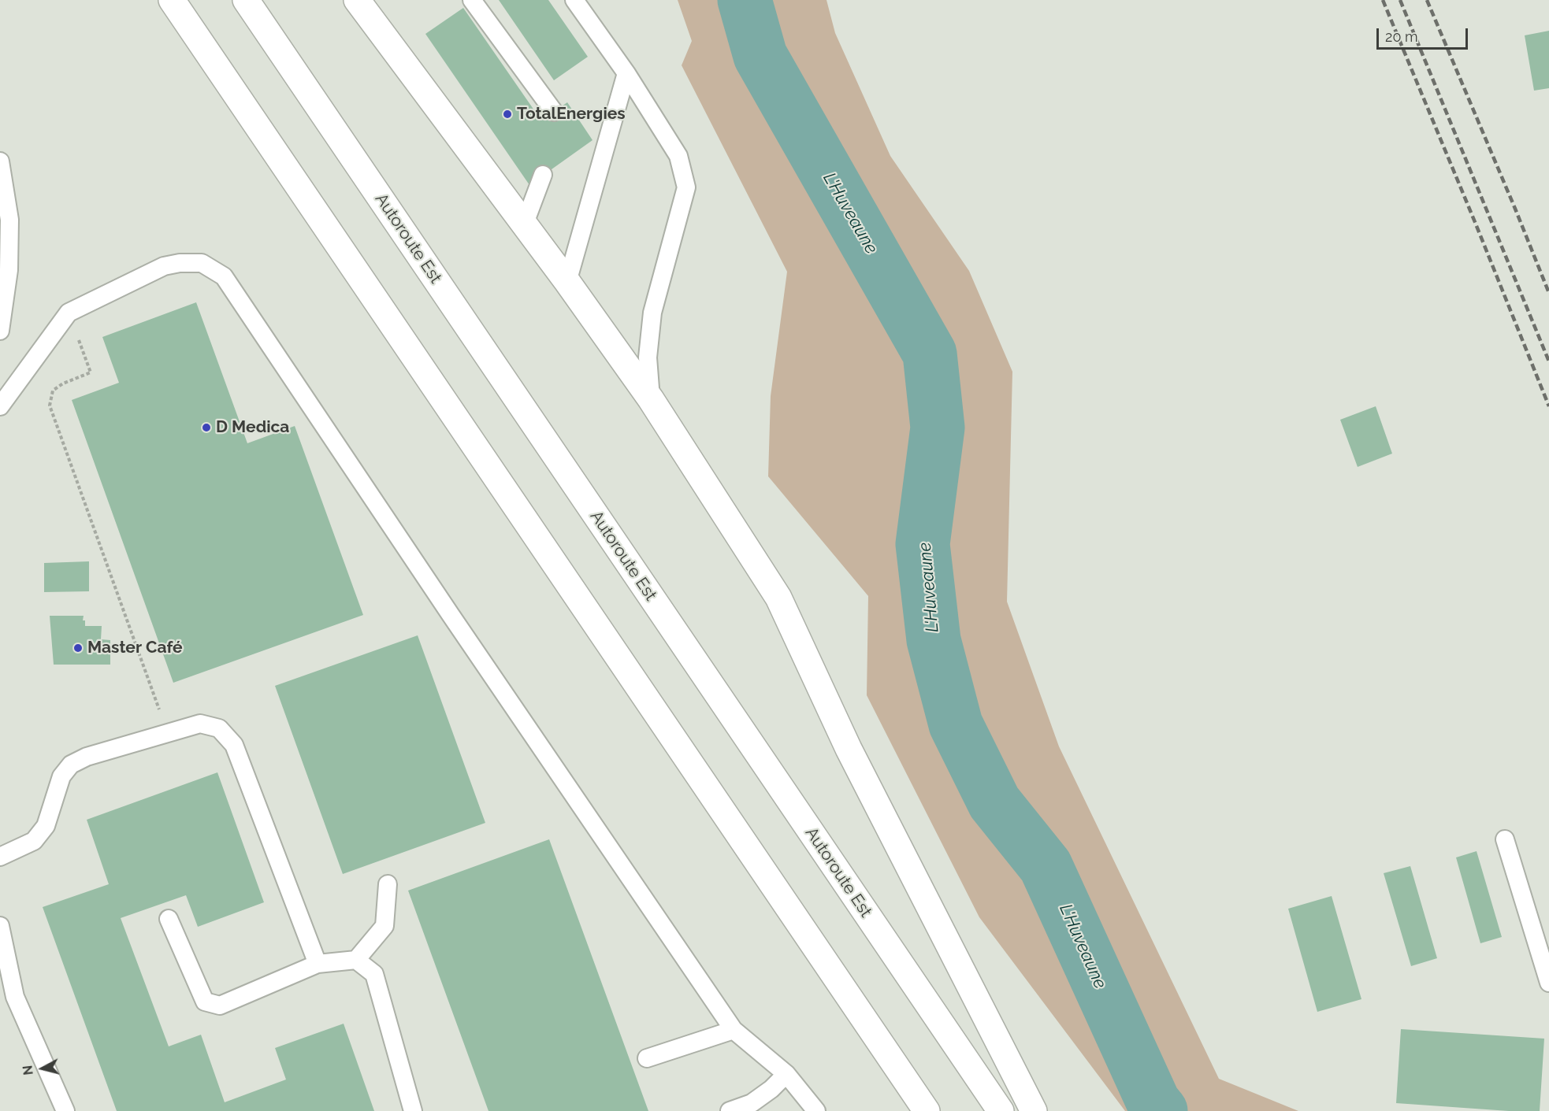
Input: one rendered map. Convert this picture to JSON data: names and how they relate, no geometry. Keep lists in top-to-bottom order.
{
  "streets": {
    "highway": ["Autoroute Est"]
  },
  "water": ["L'Huveaune"],
  "places": ["TotalEnergies", "D Medica", "Master Café"],
  "scale_bar": "20 m",
  "north": "left"
}
